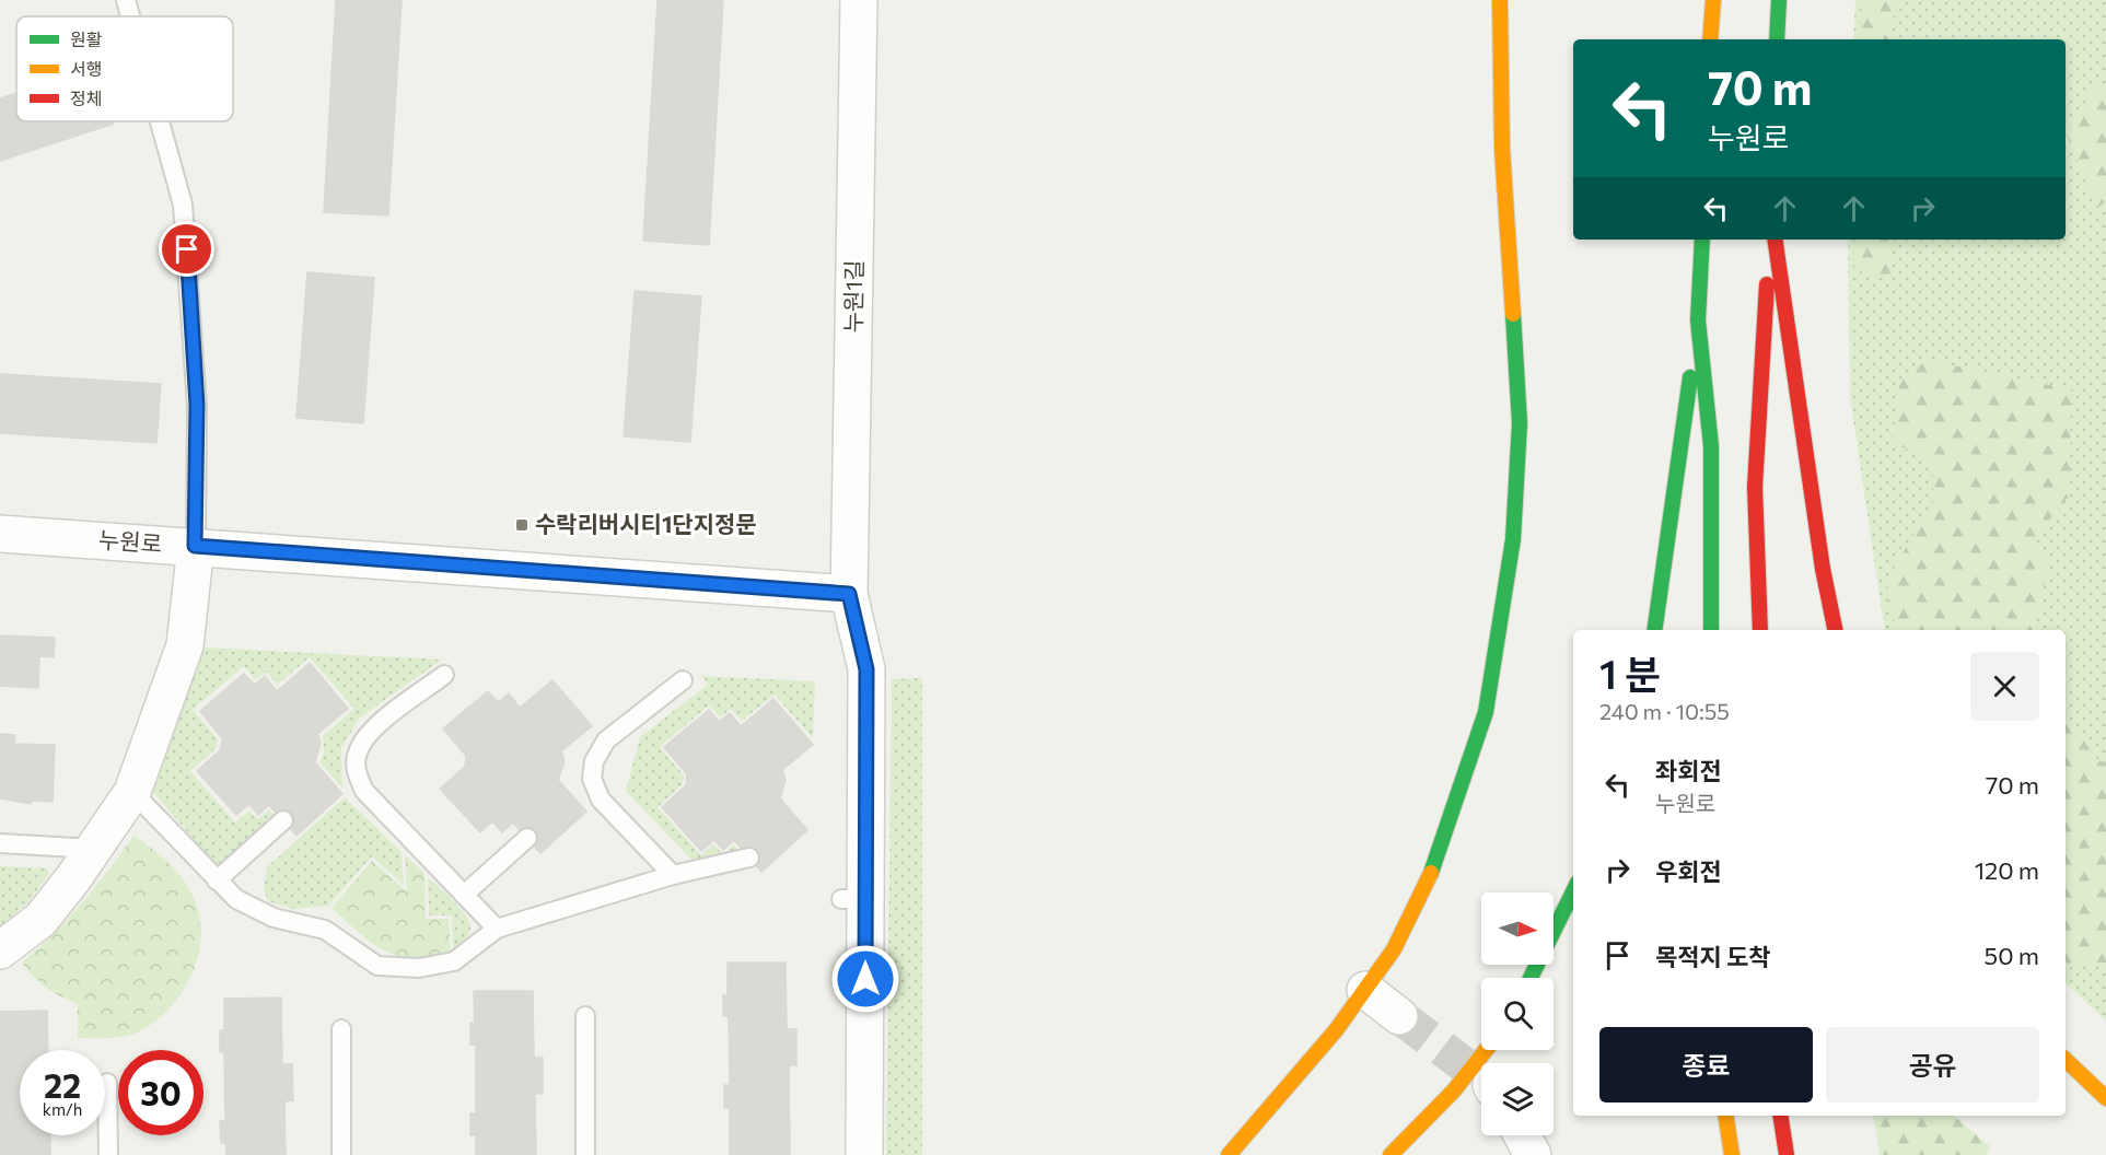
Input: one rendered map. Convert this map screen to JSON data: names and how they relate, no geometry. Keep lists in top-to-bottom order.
{
  "streets": {
    "street": ["누원1길", "누원로"]
  },
  "crossings": [
    ["누원1길", "누원로"]
  ],
  "places": {
    "transit": ["수락리버시티1단지정문"]
  },
  "legend": ["원활", "서행", "정체"],
  "north": "right",
  "page": {
    "turn": ["70 m", "누원로"],
    "heading": ["1 분", "240 m · 10:55"],
    "list": [
      {
        "name": "좌회전",
        "note": "누원로",
        "value": "70 m"
      },
      {
        "name": "우회전",
        "value": "120 m"
      },
      {
        "name": "목적지 도착",
        "value": "50 m"
      }
    ],
    "buttons": ["종료", "공유"],
    "speed": "22 km/h",
    "limit": "30"
  }
}
